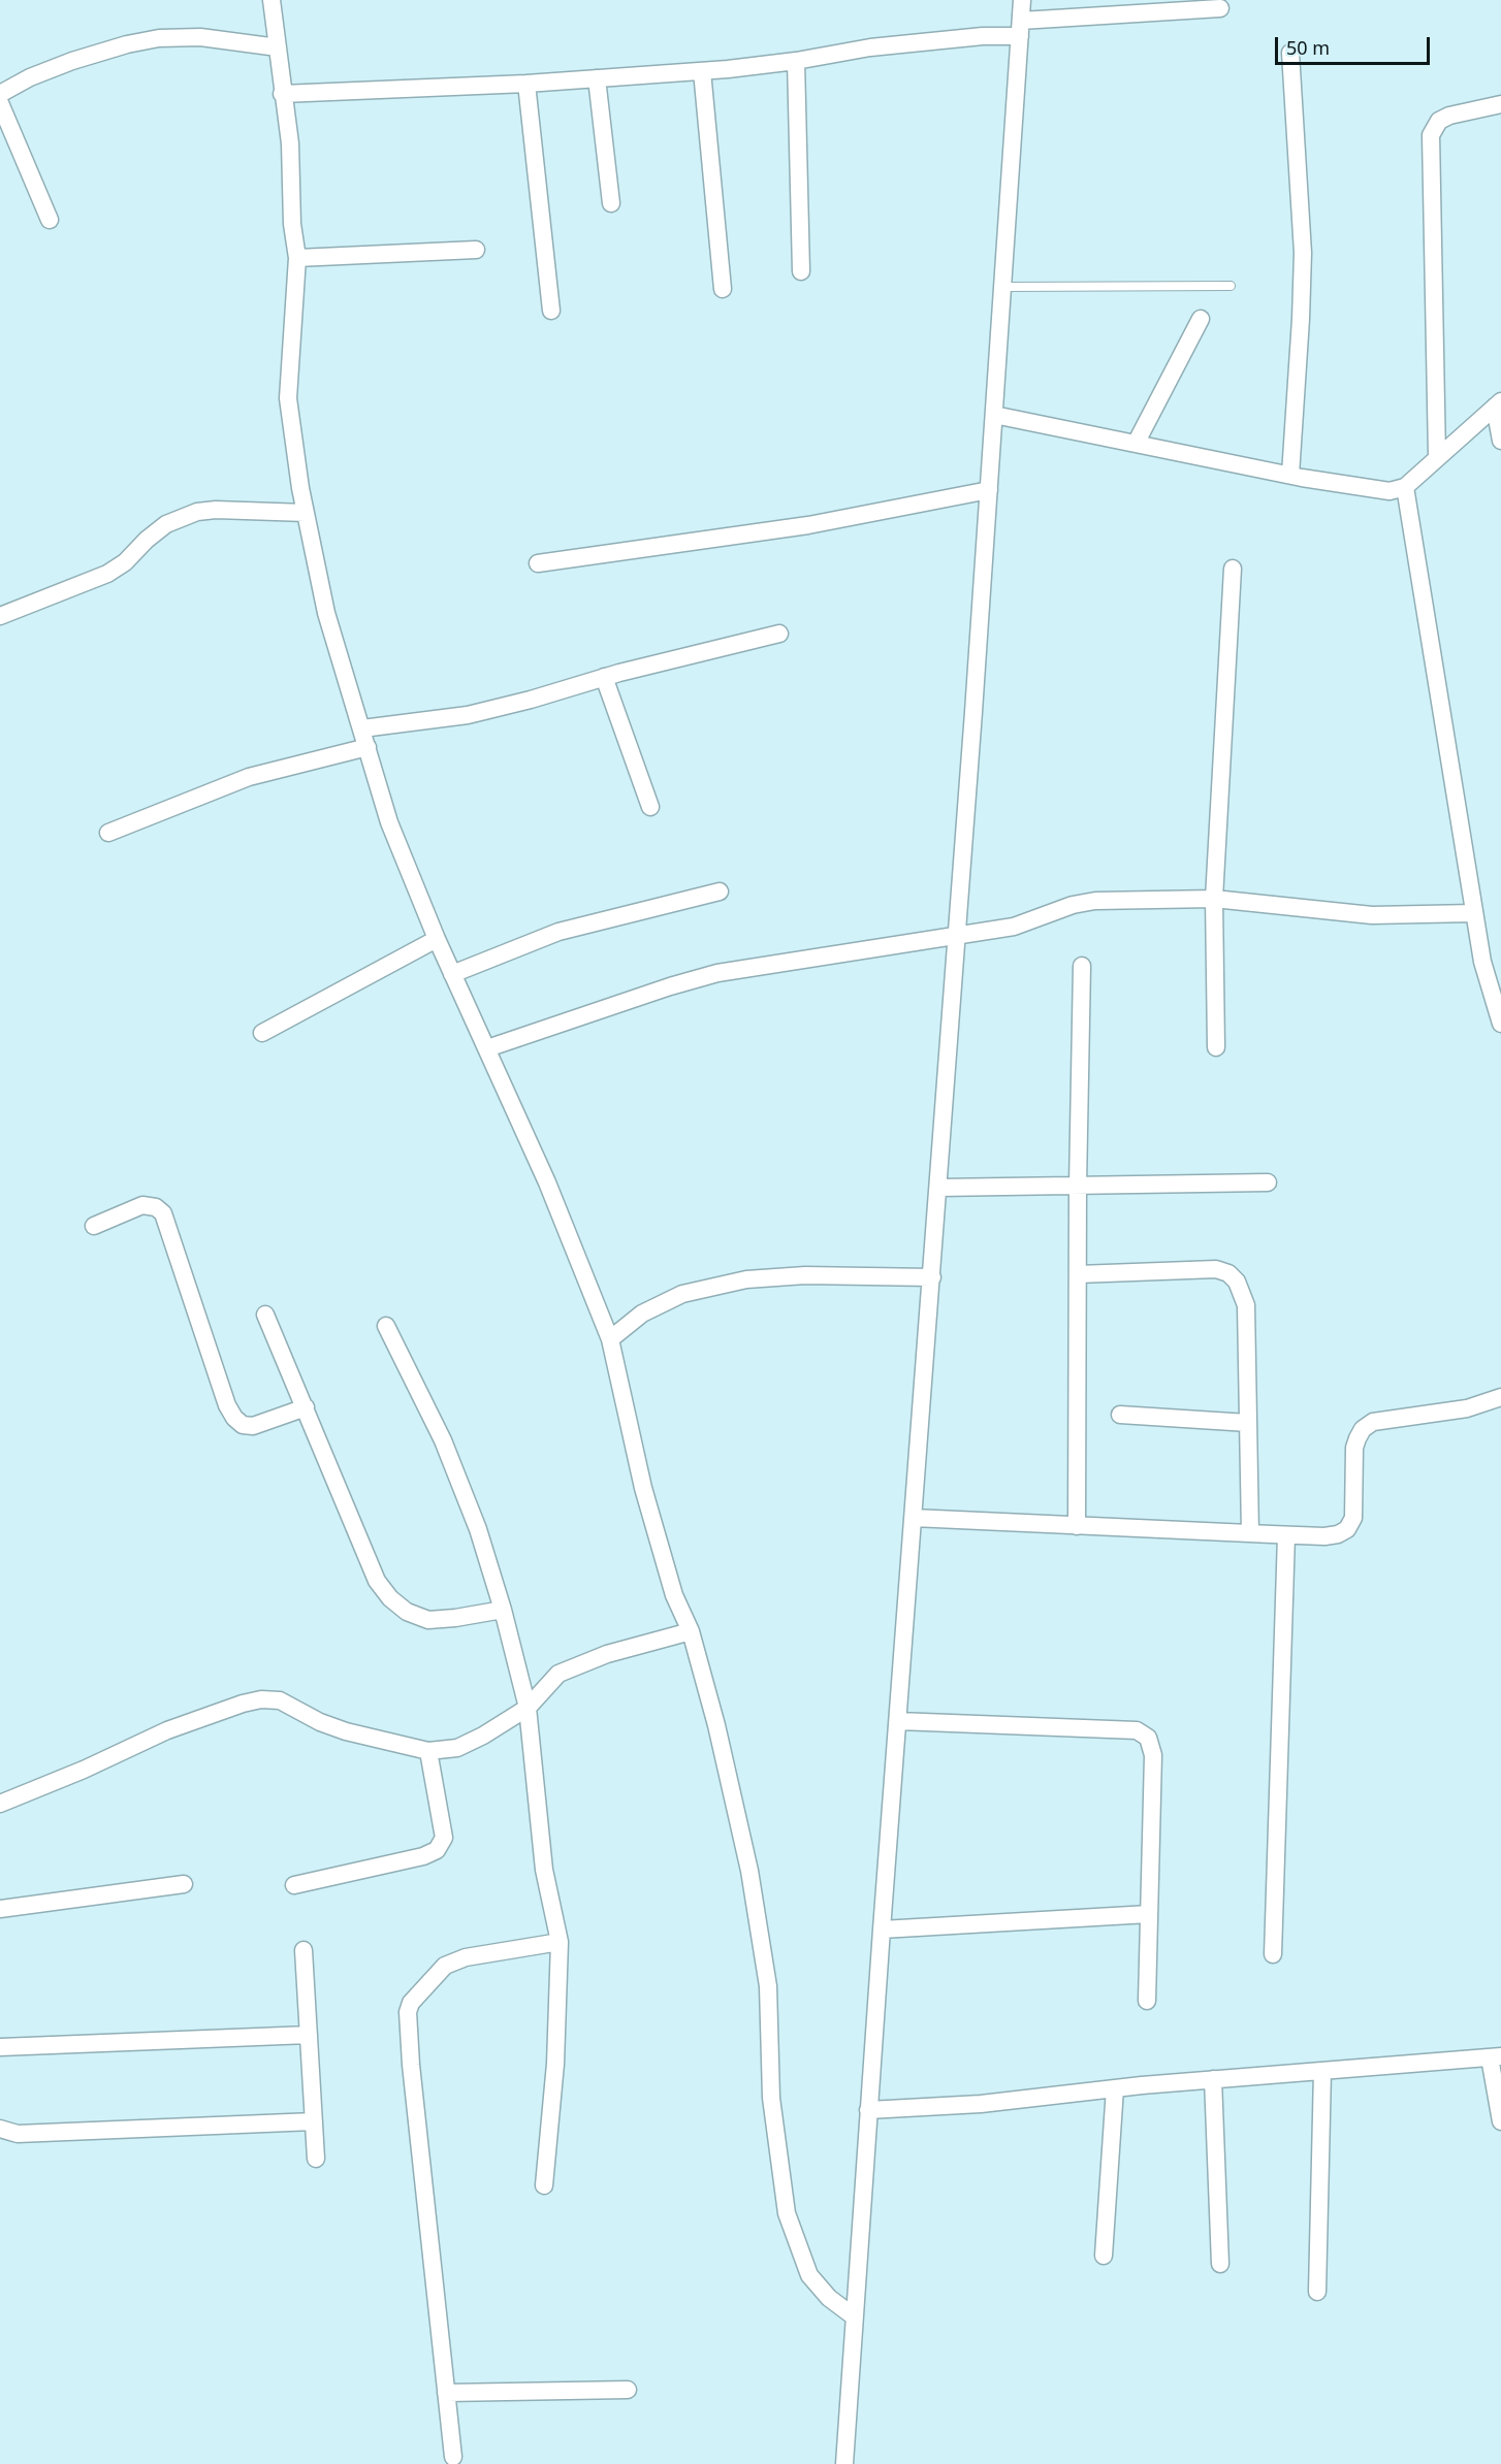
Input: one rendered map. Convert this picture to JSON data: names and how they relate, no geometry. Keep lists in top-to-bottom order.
{
  "scale_bar": "50 m"
}
